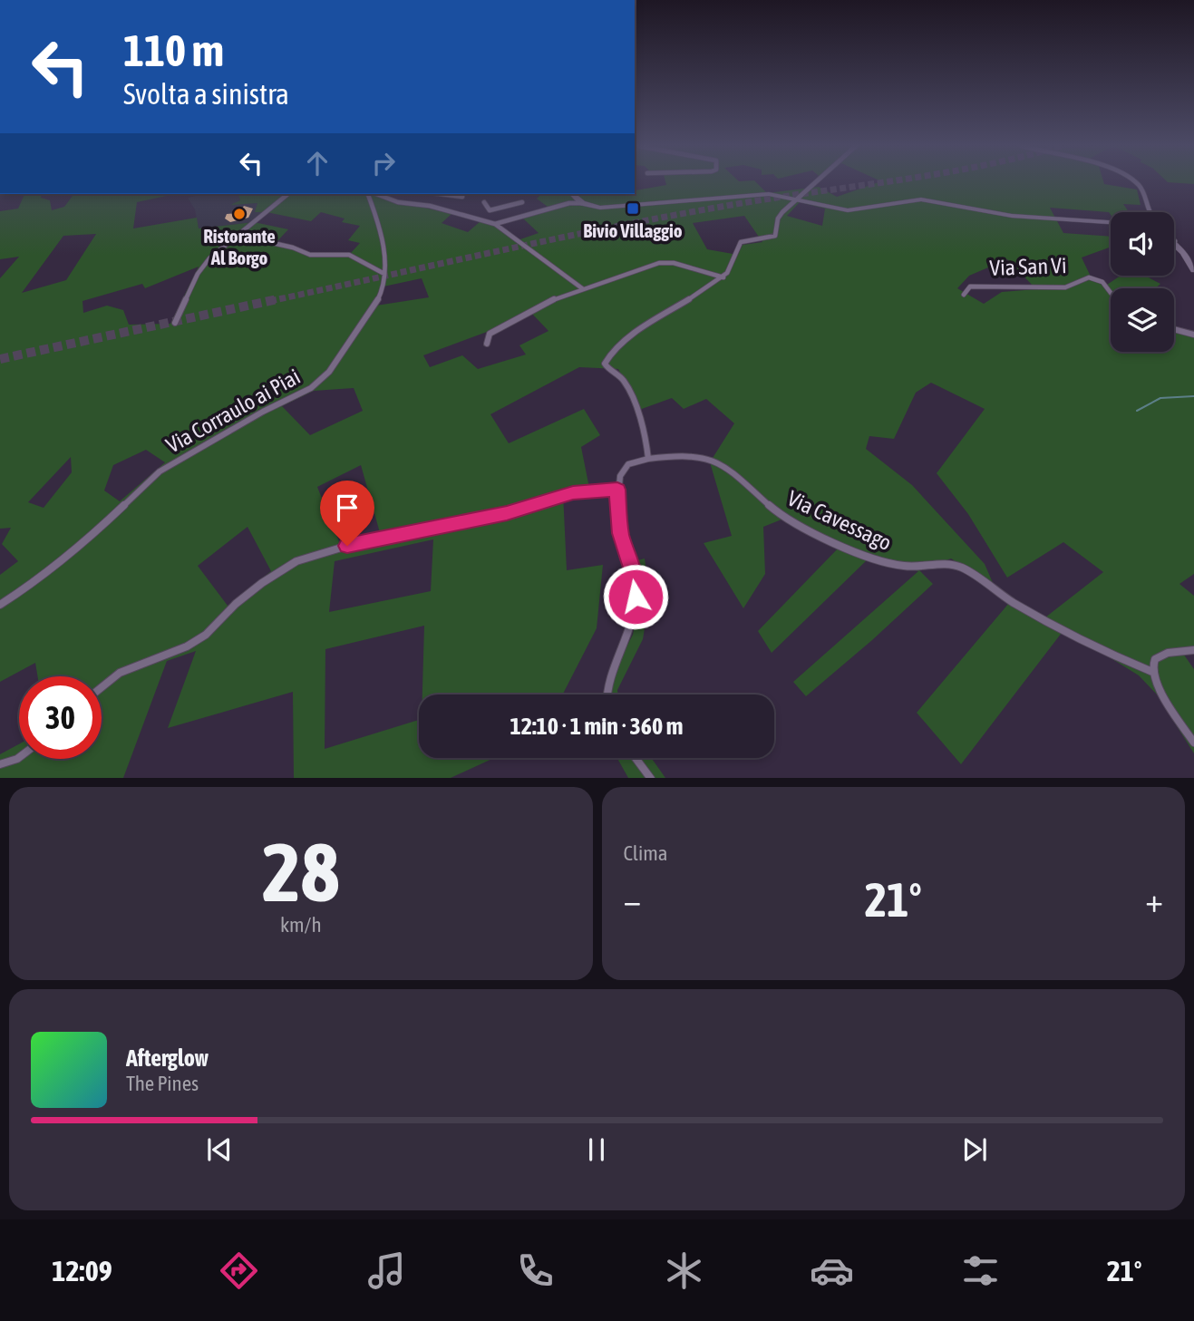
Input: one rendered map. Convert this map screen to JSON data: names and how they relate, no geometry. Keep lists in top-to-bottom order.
{
  "streets": {
    "street": ["Via San Vi", "Via Corraulo ai Piai", "Via Cavessago"]
  },
  "places": {
    "transit": ["Bivio Villaggio"],
    "other": ["Ristorante Al Borgo"]
  },
  "page": {
    "turn": ["110 m", "Svolta a sinistra"],
    "limit": "30",
    "trip": "12:10 · 1 min · 360 m",
    "tile": [
      ["28", "km/h"],
      "Clima"
    ],
    "heat": ["−", "21°", "+"],
    "song": ["Afterglow", "The Pines"],
    "tabs": ["12:09", "21°"]
  }
}
